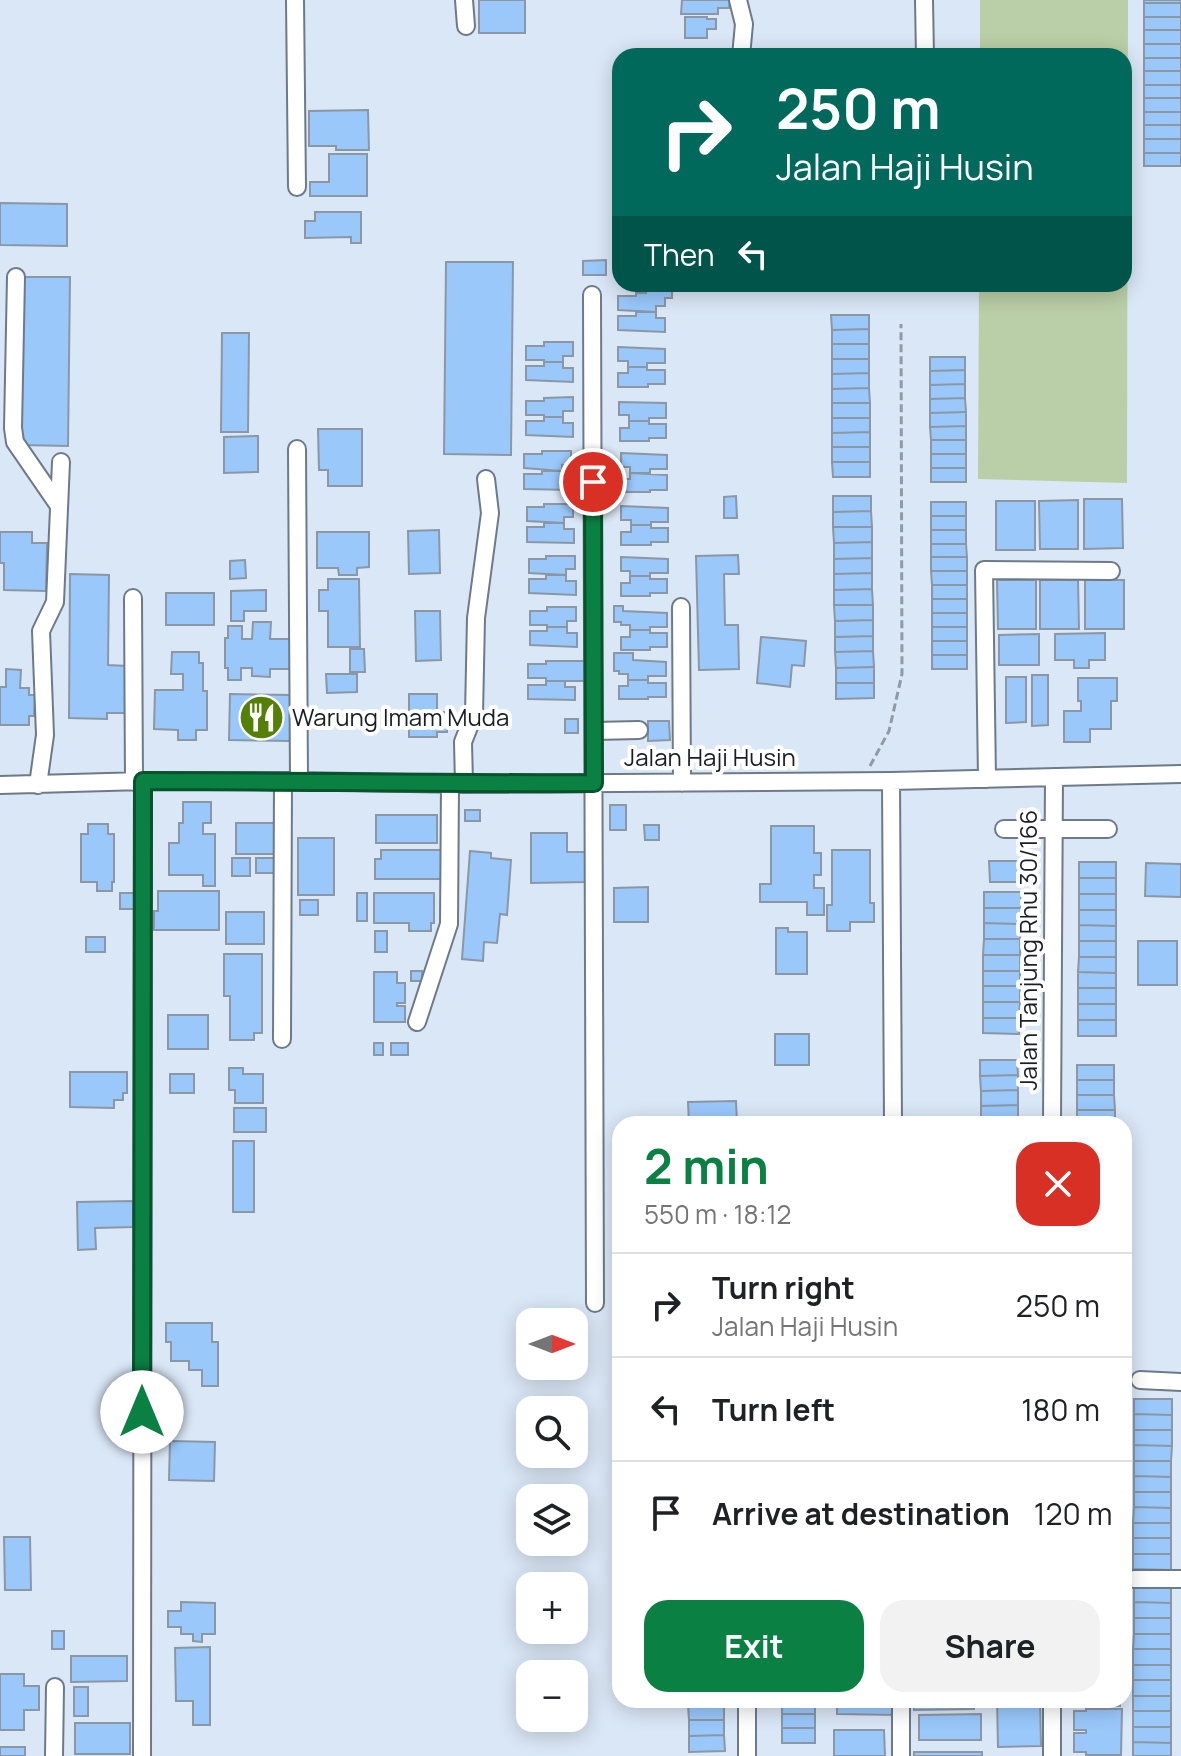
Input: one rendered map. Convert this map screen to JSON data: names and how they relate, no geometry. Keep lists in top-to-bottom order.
{
  "streets": {
    "street": ["Jalan Haji Husin", "Jalan Tanjung Rhu 30/166"]
  },
  "crossings": [
    ["Jalan Haji Husin", "Jalan Tanjung Rhu 30/166"]
  ],
  "places": {
    "restaurant": ["Warung Imam Muda"]
  },
  "north": "right",
  "page": {
    "turn": ["250 m", "Jalan Haji Husin"],
    "then": "Then",
    "heading": ["2 min", "550 m · 18:12"],
    "list": [
      {
        "name": "Turn right",
        "note": "Jalan Haji Husin",
        "value": "250 m"
      },
      {
        "name": "Turn left",
        "value": "180 m"
      },
      {
        "name": "Arrive at destination",
        "value": "120 m"
      }
    ],
    "map_buttons": ["+", "−"],
    "buttons": ["Exit", "Share"]
  }
}
